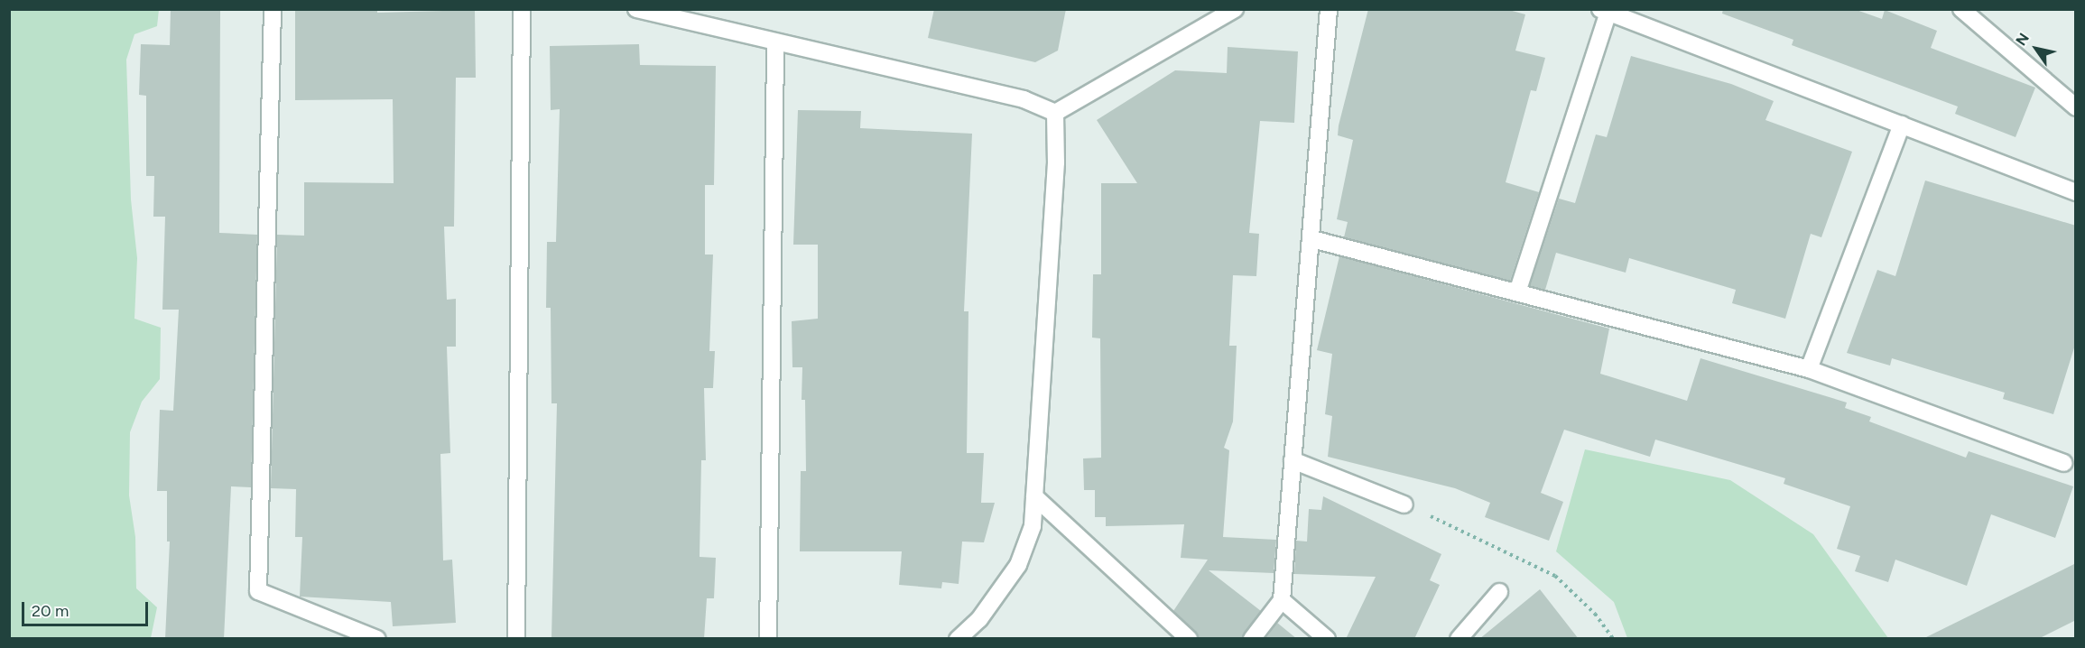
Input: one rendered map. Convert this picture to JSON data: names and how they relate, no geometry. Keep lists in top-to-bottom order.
{
  "scale_bar": "20 m",
  "north": "top left"
}
